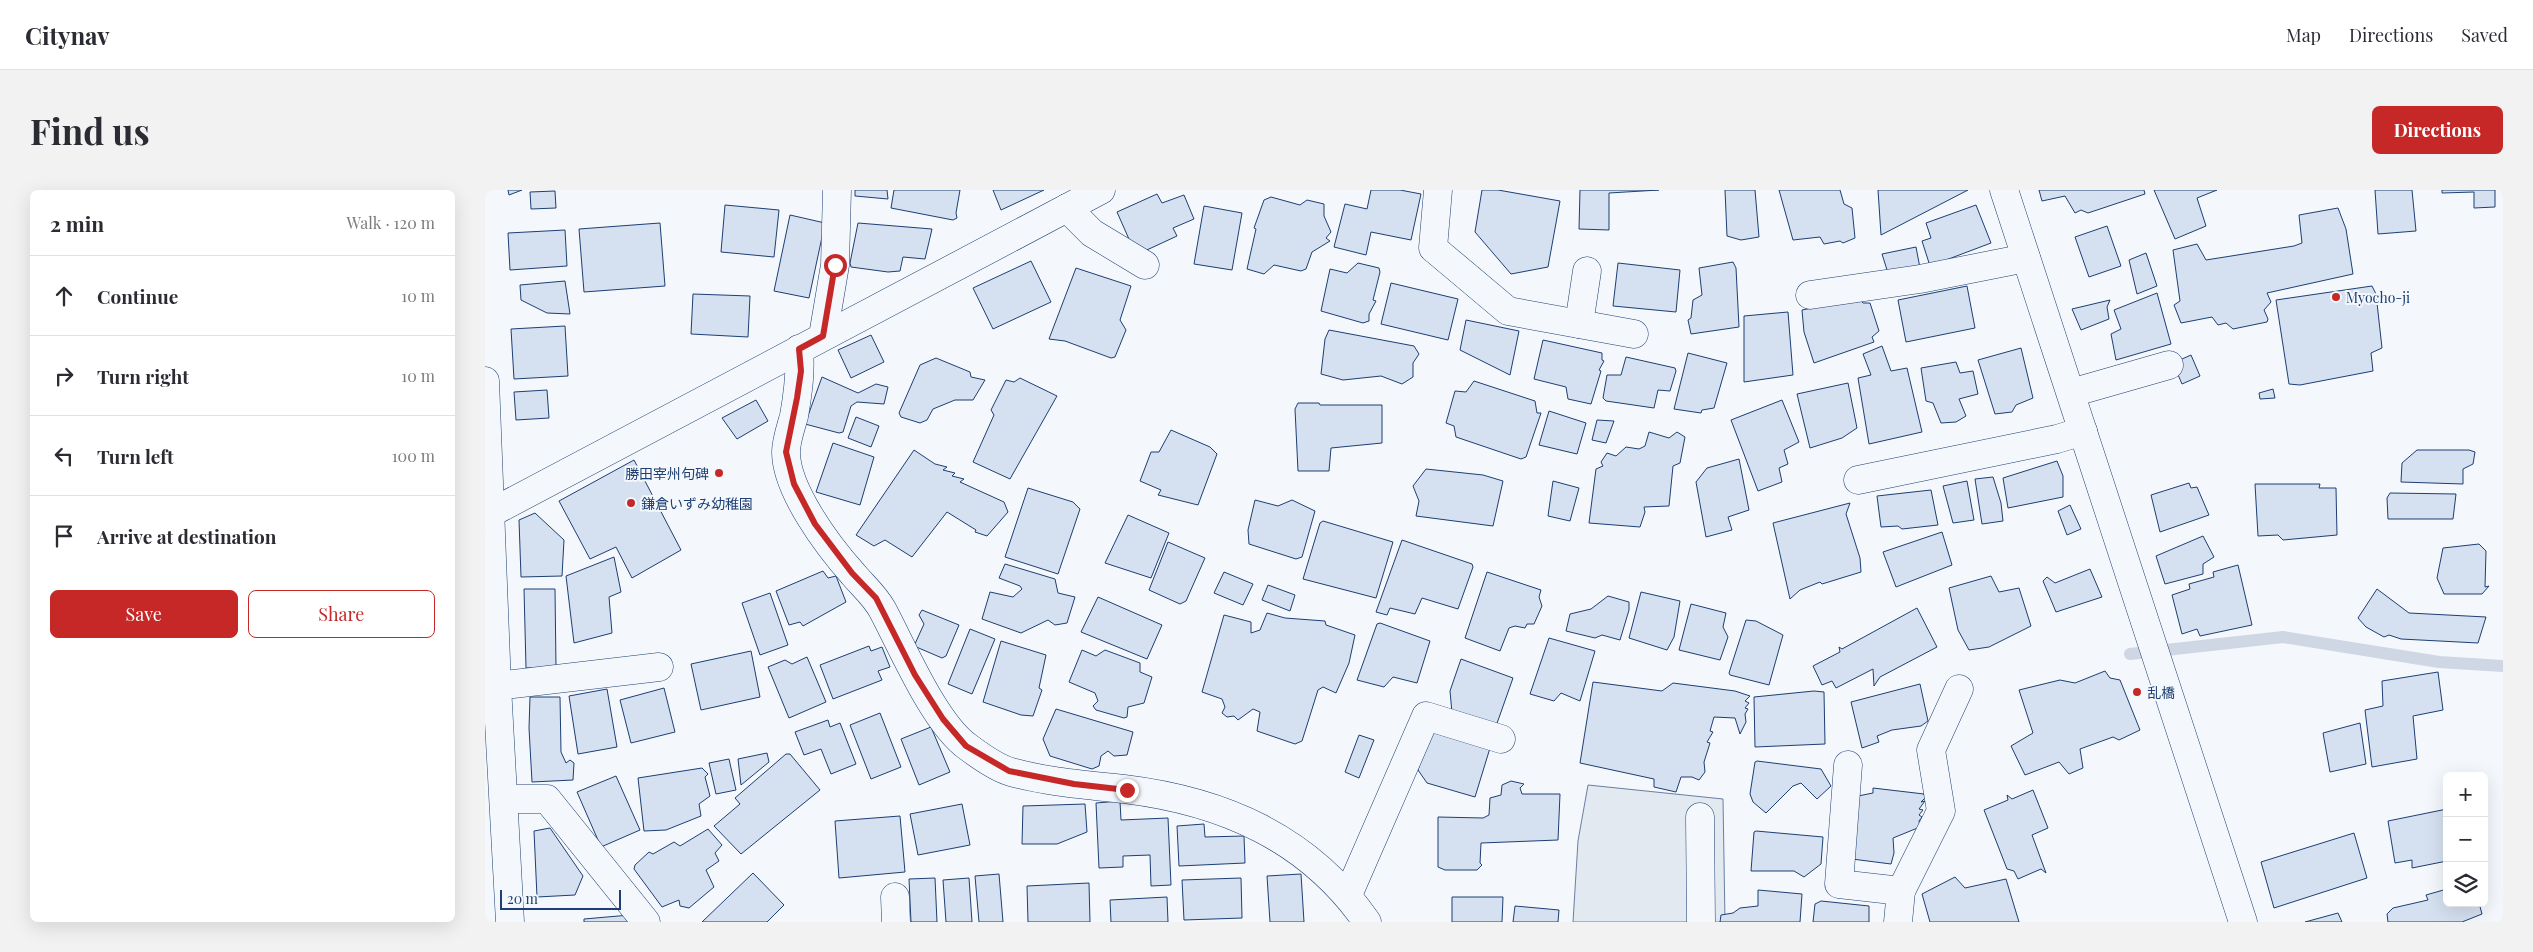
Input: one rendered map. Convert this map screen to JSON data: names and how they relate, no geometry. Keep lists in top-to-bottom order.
{
  "places": [
    "Myocho-ji",
    "勝田宰州句碑",
    "鎌倉いずみ幼稚園",
    "乱橋"
  ],
  "scale_bar": "20 m",
  "page": {
    "header": "Citynav",
    "nav": ["Map", "Directions", "Saved"],
    "buttons": [
      "Directions",
      ["Save", "Share"]
    ],
    "title": "Find us",
    "heading": ["2 min", "Walk · 120 m"],
    "list": [
      ["Continue", "10 m"],
      ["Turn right", "10 m"],
      ["Turn left", "100 m"],
      "Arrive at destination"
    ],
    "map_buttons": ["+", "−"],
    "scale": "20 m"
  }
}
